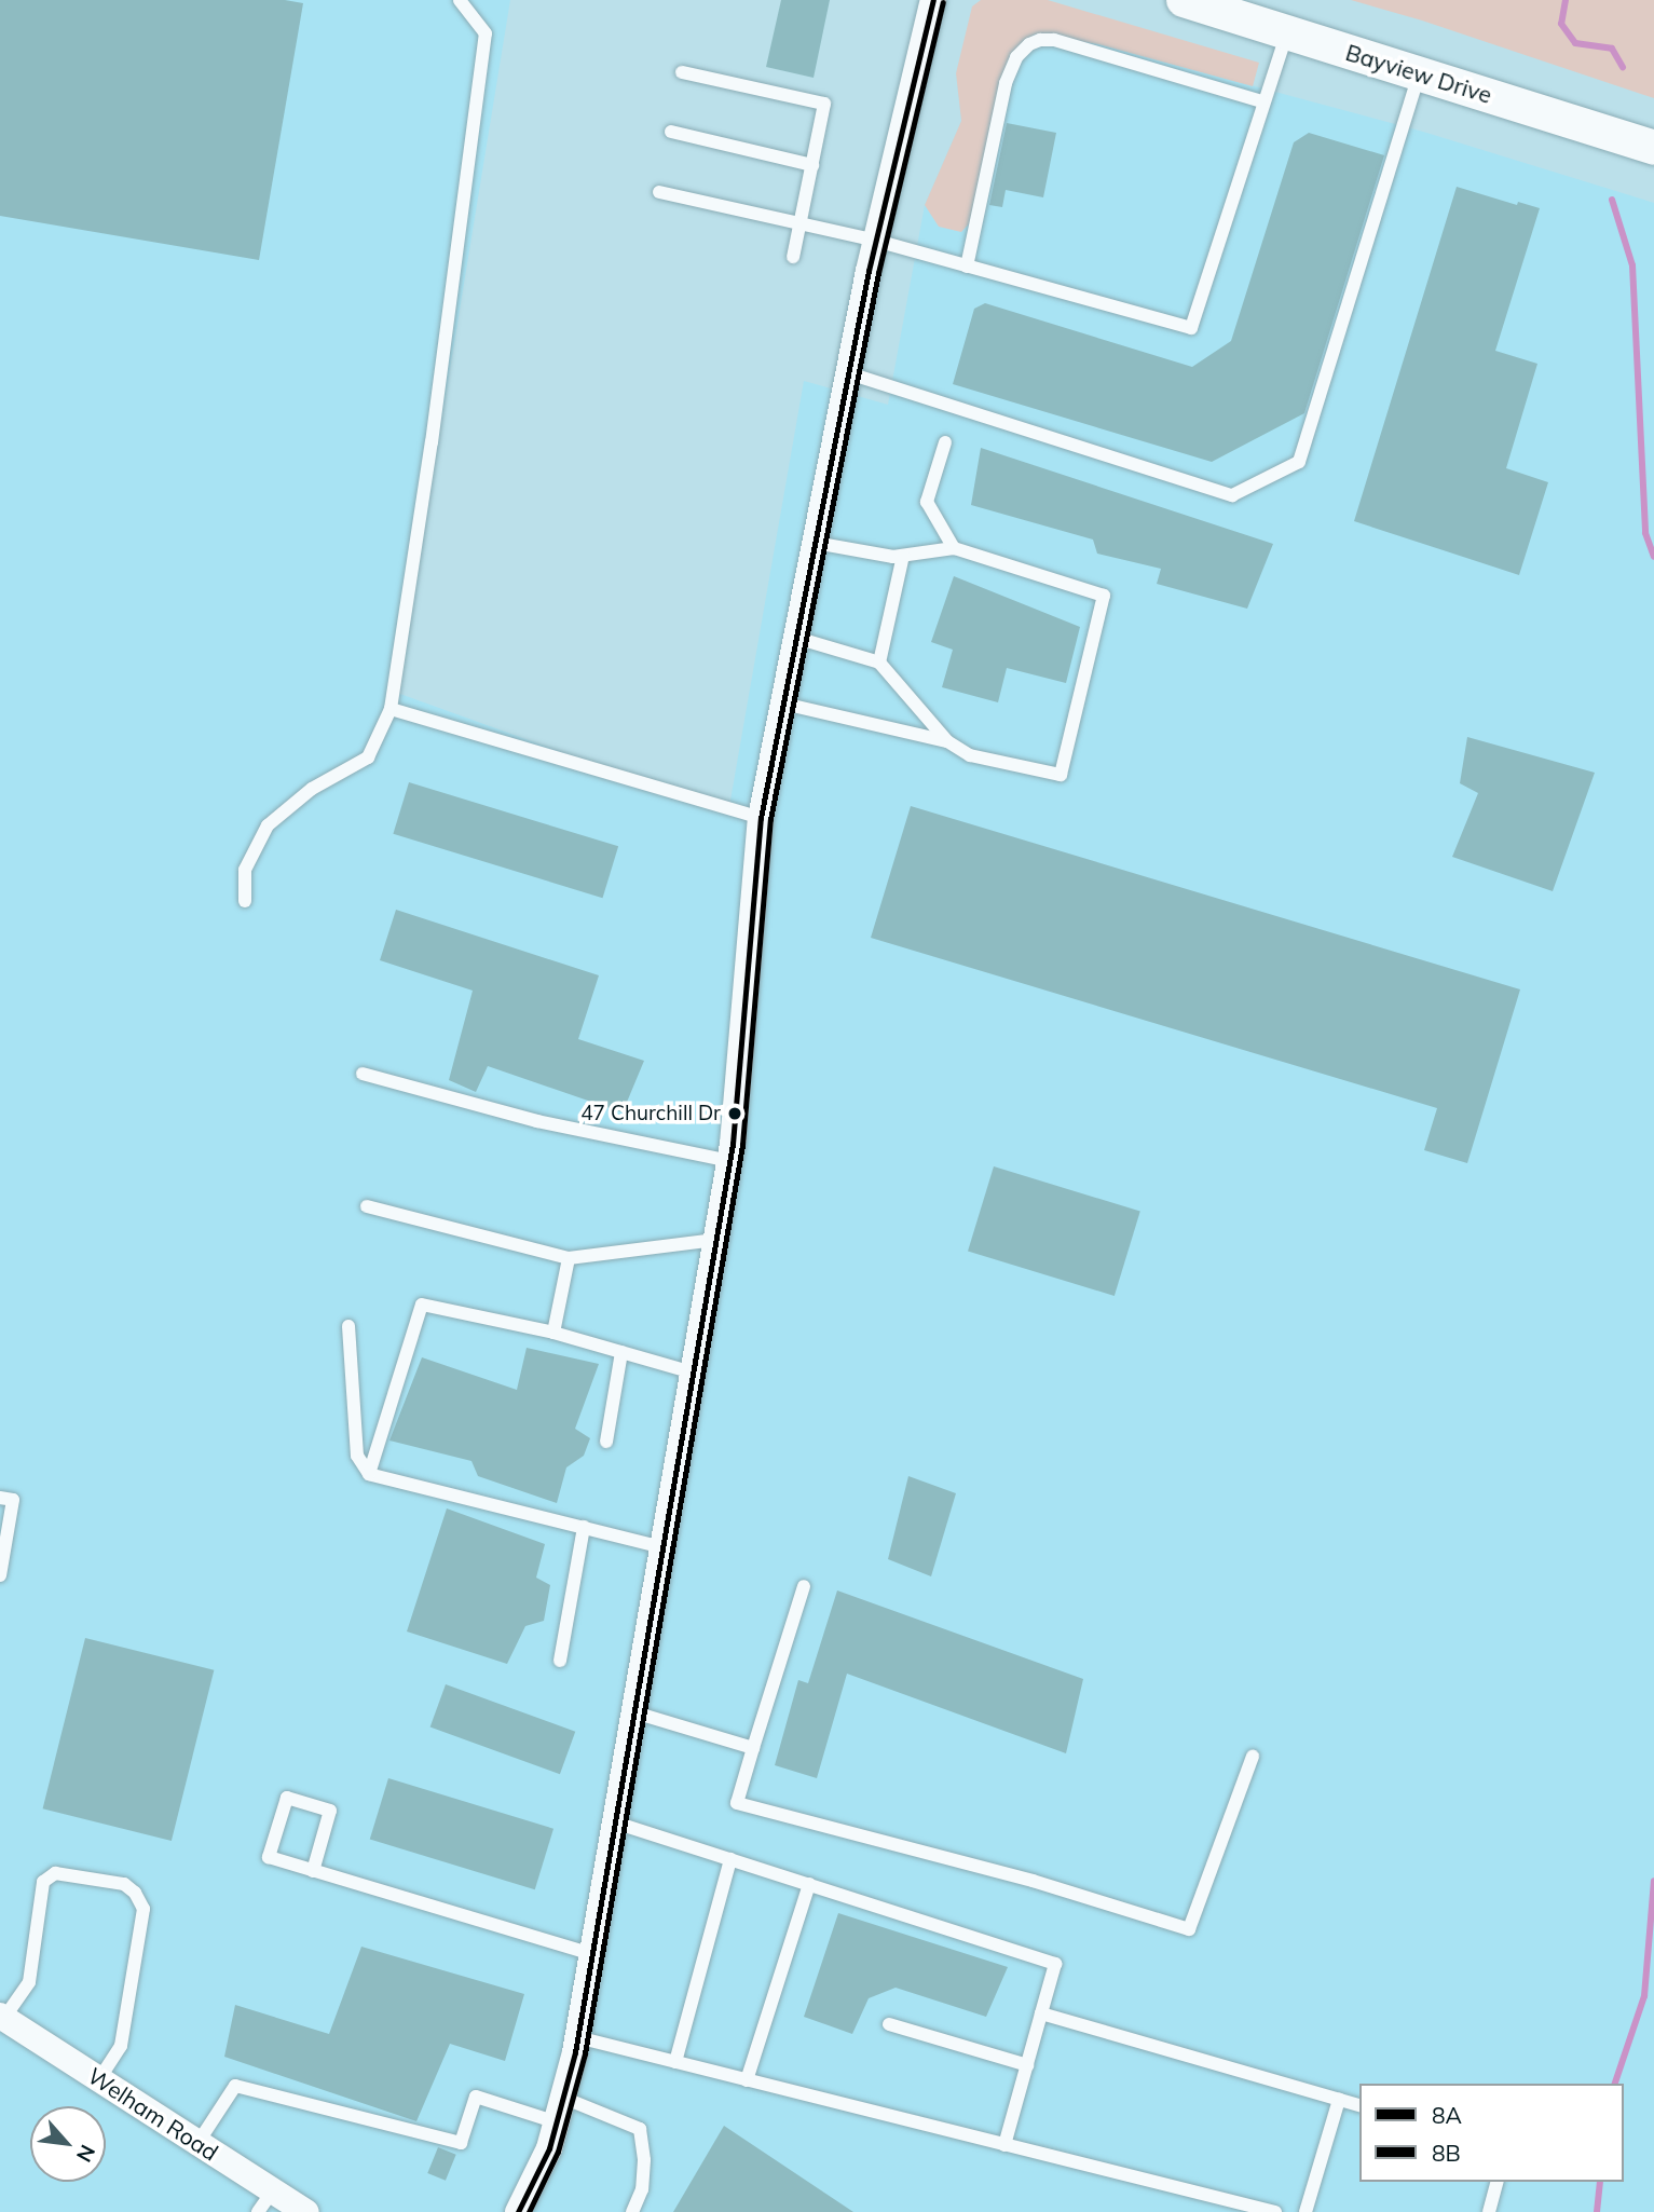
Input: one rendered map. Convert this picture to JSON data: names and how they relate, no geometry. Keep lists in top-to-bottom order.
{
  "streets": {
    "street": ["Bayview Drive", "Welham Road"]
  },
  "places": ["47 Churchill Dr"],
  "lines": ["transit line 8A", "transit line 8B"],
  "legend": ["8A", "8B"],
  "north": "bottom right"
}
